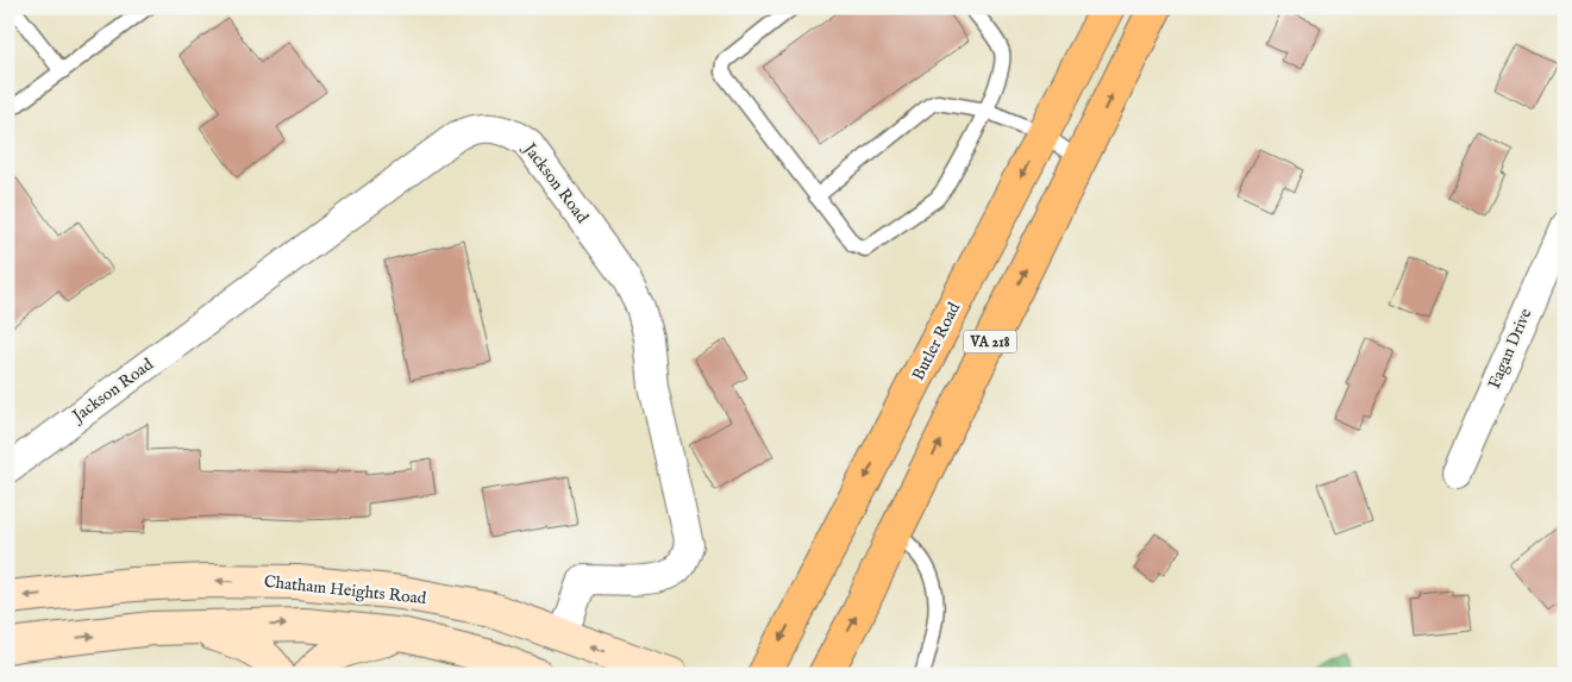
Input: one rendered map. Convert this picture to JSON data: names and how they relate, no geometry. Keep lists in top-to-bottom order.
{
  "streets": {
    "main road": ["Butler Road", "VA 218", "Chatham Heights Road"],
    "street": ["Jackson Road", "Fagan Drive"]
  },
  "crossings": [
    ["Jackson Road", "Chatham Heights Road"]
  ]
}
